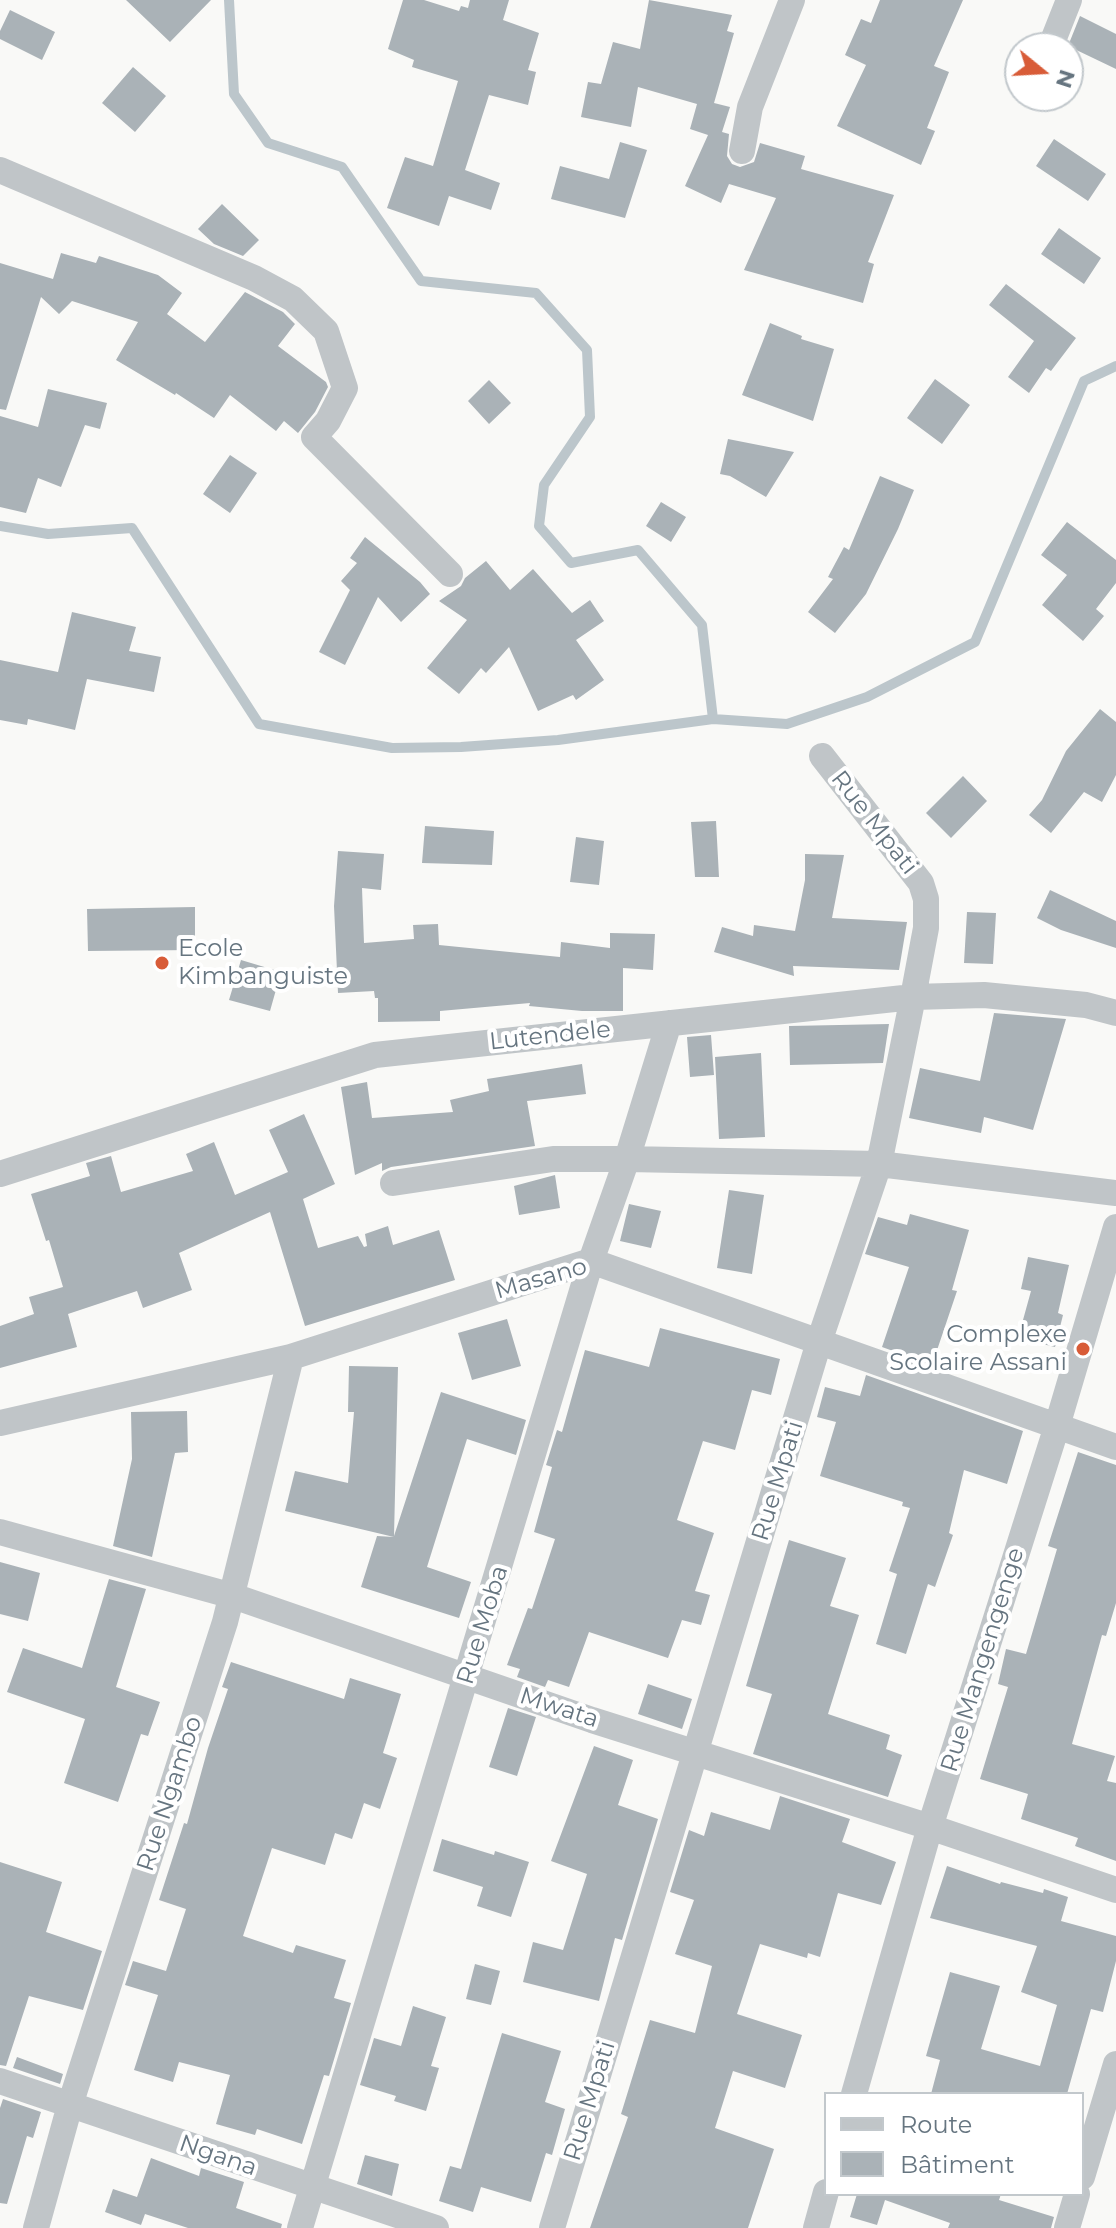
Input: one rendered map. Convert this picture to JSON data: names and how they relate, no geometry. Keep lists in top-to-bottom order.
{
  "streets": {
    "street": [
      "Rue Mpati",
      "Lutendele",
      "Masano",
      "Rue Moba",
      "Rue Mangengenge",
      "Mwata",
      "Rue Ngambo",
      "Ngana"
    ]
  },
  "crossings": [
    ["Rue Mpati", "Lutendele"],
    ["Rue Mpati", "Masano"],
    ["Rue Mpati", "Mwata"],
    ["Lutendele", "Rue Moba"],
    ["Masano", "Rue Moba"],
    ["Masano", "Rue Mangengenge"],
    ["Masano", "Rue Ngambo"],
    ["Rue Moba", "Mwata"],
    ["Rue Moba", "Ngana"],
    ["Rue Mangengenge", "Mwata"],
    ["Mwata", "Rue Ngambo"],
    ["Rue Ngambo", "Ngana"]
  ],
  "places": ["Ecole Kimbanguiste", "Complexe Scolaire Assani"],
  "legend": ["Route", "Bâtiment"],
  "north": "right"
}
